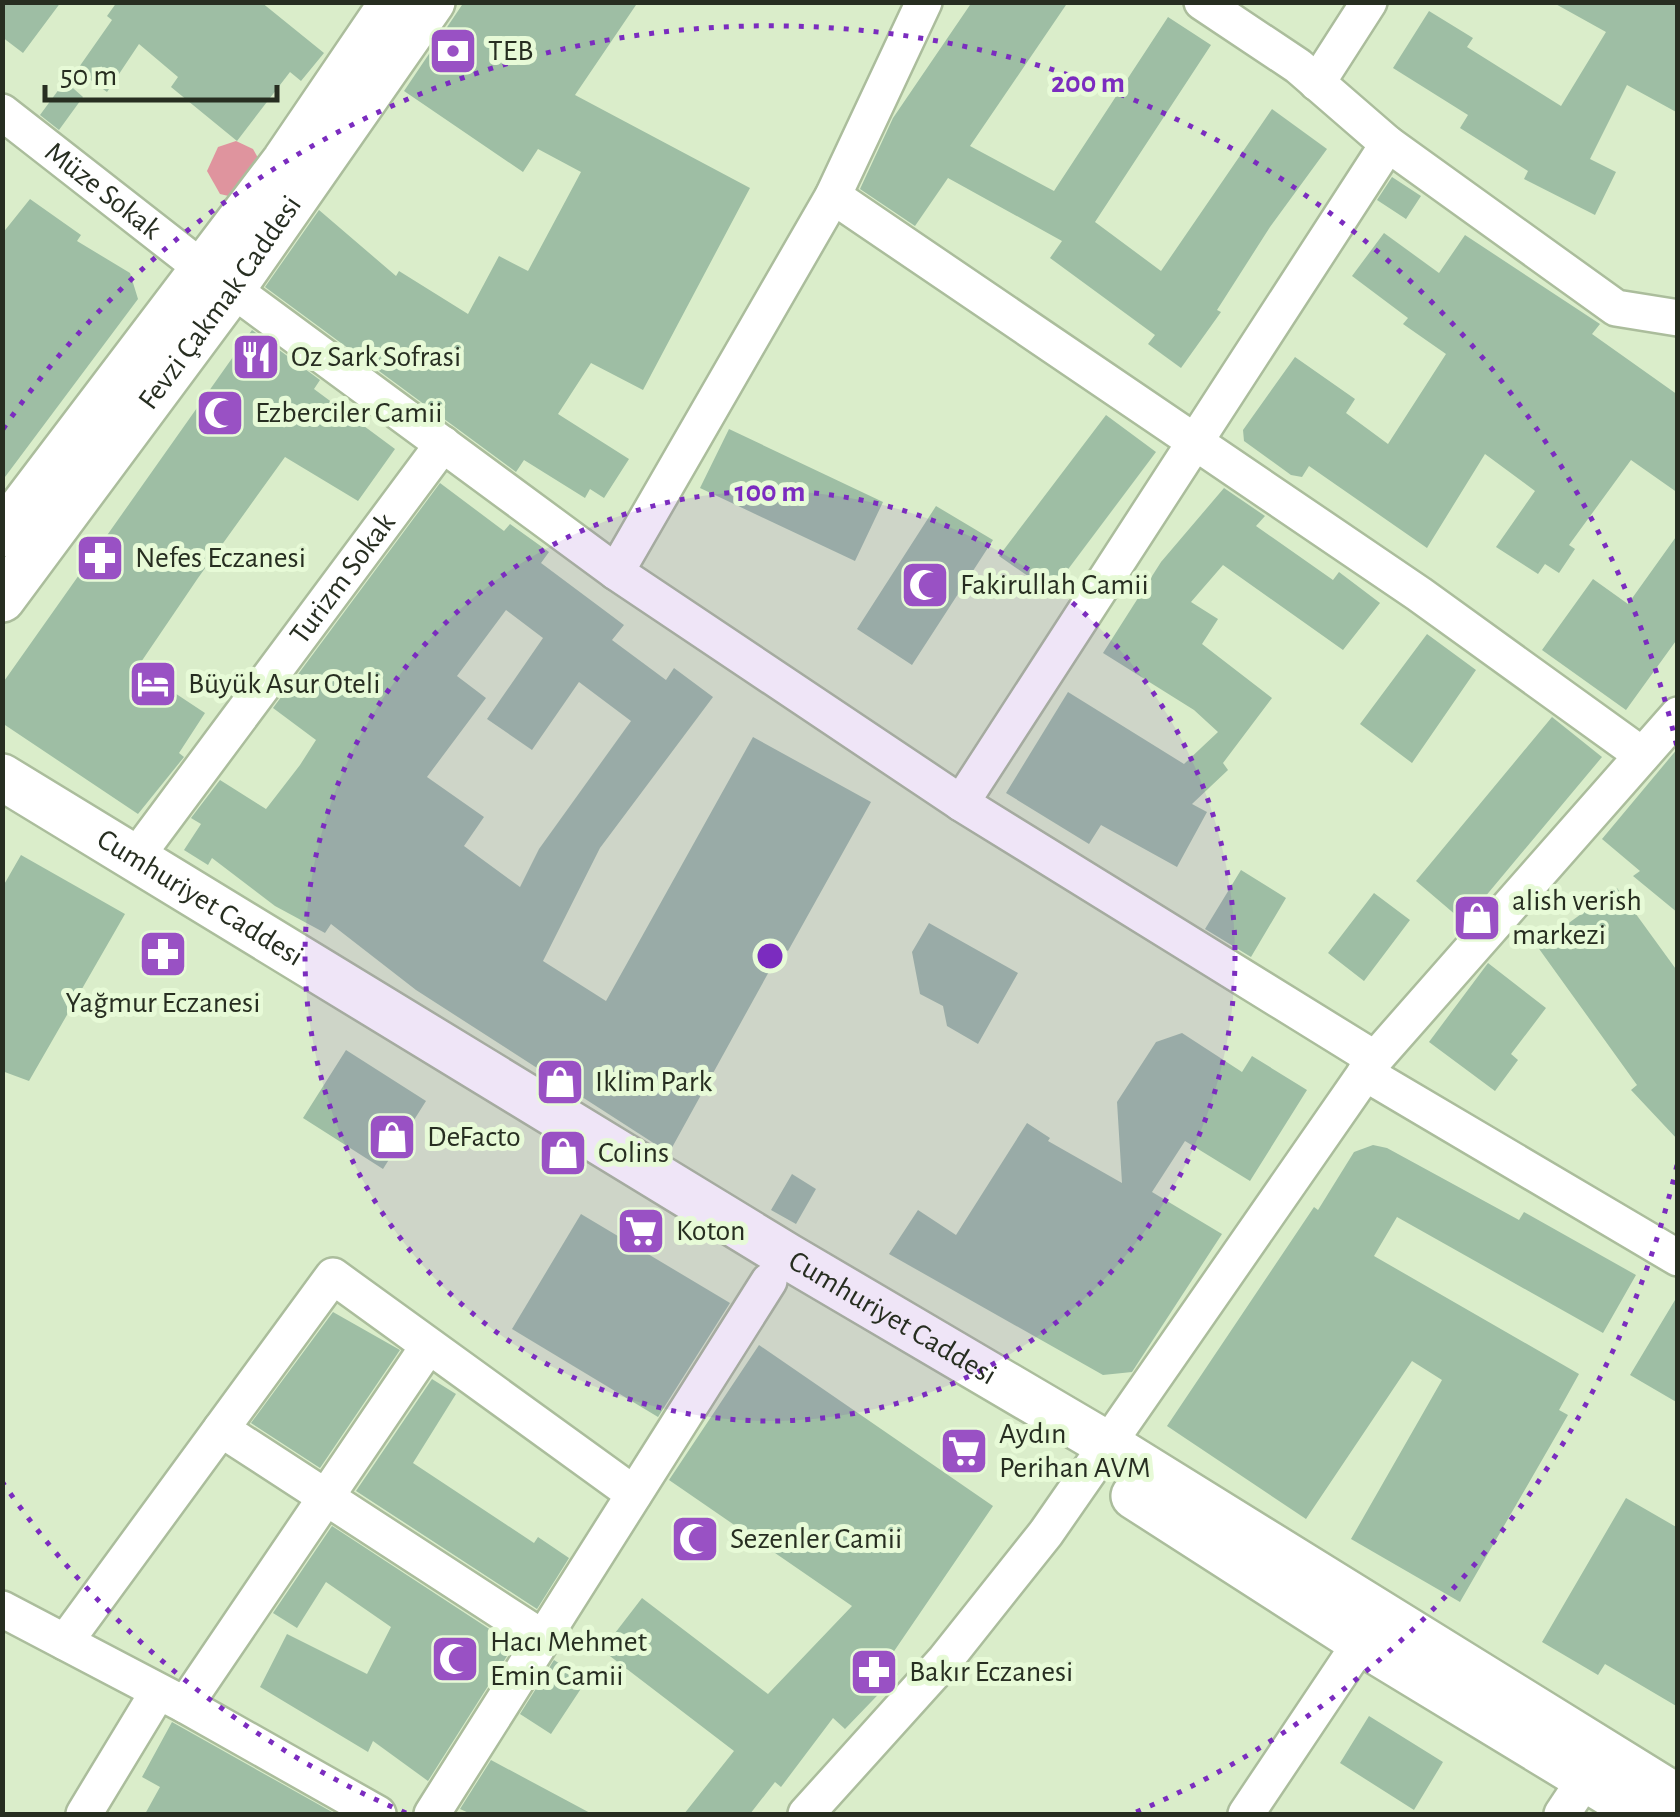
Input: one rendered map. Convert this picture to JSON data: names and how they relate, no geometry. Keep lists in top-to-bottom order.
{
  "streets": {
    "main road": ["Fevzi Çakmak Caddesi", "Cumhuriyet Caddesi"],
    "street": ["Müze Sokak", "Turizm Sokak"]
  },
  "crossings": [
    ["Müze Sokak", "Fevzi Çakmak Caddesi"],
    ["Müze Sokak", "Turizm Sokak"],
    ["Turizm Sokak", "Cumhuriyet Caddesi"]
  ],
  "places": {
    "bank": ["TEB"],
    "restaurant": ["Oz Sark Sofrasi"],
    "mosque": [
      "Ezberciler Camii",
      "Fakirullah Camii",
      "Sezenler Camii",
      "Hacı Mehmet Emin Camii"
    ],
    "pharmacy": ["Nefes Eczanesi", "Yağmur Eczanesi", "Bakır Eczanesi"],
    "hotel": ["Büyük Asur Oteli"],
    "shop": [
      "alish verish markezi",
      "Iklim Park",
      "DeFacto",
      "Colins"
    ],
    "supermarket": ["Koton", "Aydın Perihan AVM"]
  },
  "scale_bar": "50 m",
  "rings": ["200 m", "100 m"]
}
